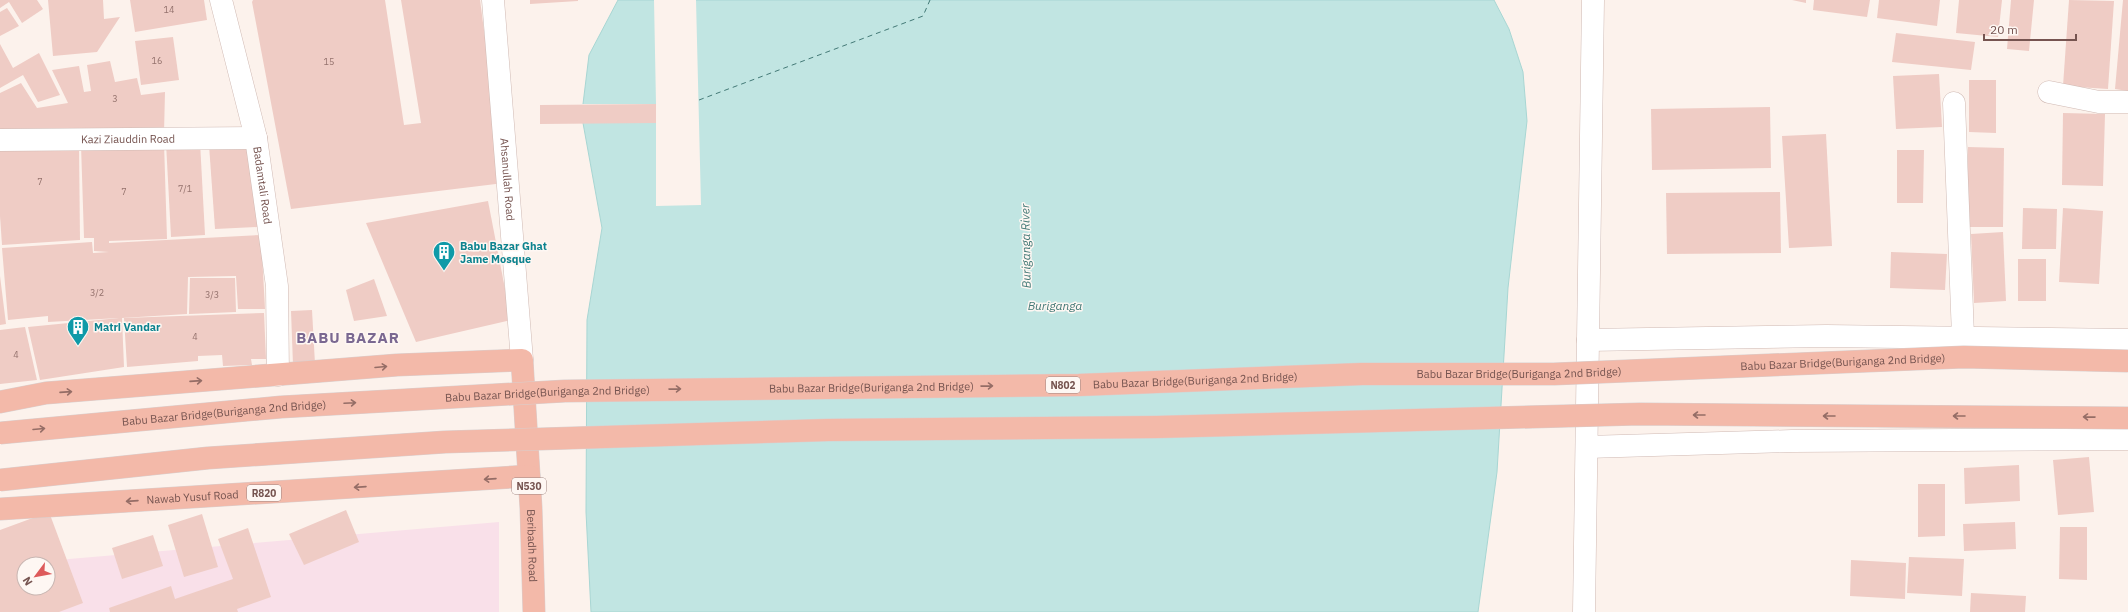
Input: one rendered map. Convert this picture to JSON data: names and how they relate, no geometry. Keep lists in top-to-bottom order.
{
  "streets": {
    "highway": [
      "Babu Bazar Bridge(Buriganga 2nd Bridge)",
      "N802",
      "N530",
      "R820",
      "Nawab Yusuf Road",
      "Beribadh Road"
    ],
    "street": ["Kazi Ziauddin Road", "Ahsanullah Road", "Badamtali Road"]
  },
  "crossings": [
    ["Kazi Ziauddin Road", "Badamtali Road"],
    ["Ahsanullah Road", "Beribadh Road"],
    ["Nawab Yusuf Road", "Beribadh Road"]
  ],
  "districts": ["BABU BAZAR"],
  "water": ["Buriganga River", "Buriganga"],
  "places": {
    "building": ["Babu Bazar Ghat Jame Mosque", "Matri Vandar"]
  },
  "house_numbers": [
    "14",
    "16",
    "15",
    "3",
    "7",
    "7/1",
    "7",
    "3/2",
    "3/3",
    "4",
    "4"
  ],
  "scale_bar": "20 m",
  "north": "bottom left"
}
